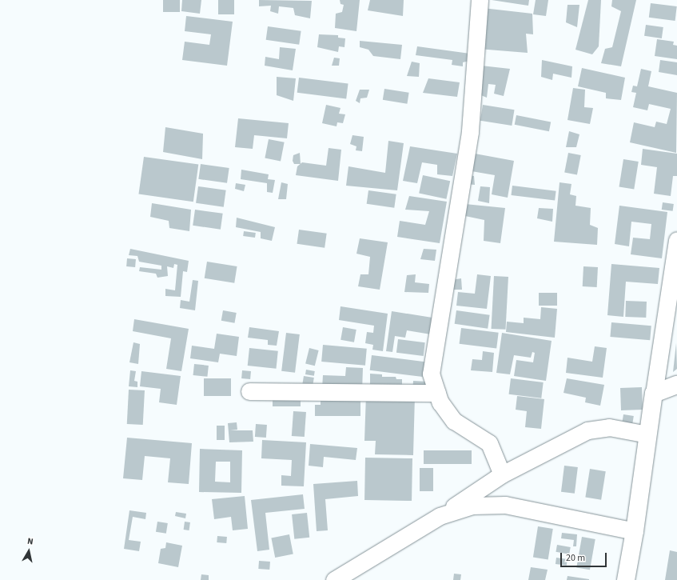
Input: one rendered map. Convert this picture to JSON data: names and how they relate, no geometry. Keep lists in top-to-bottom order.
{
  "scale_bar": "20 m",
  "north": "top"
}
